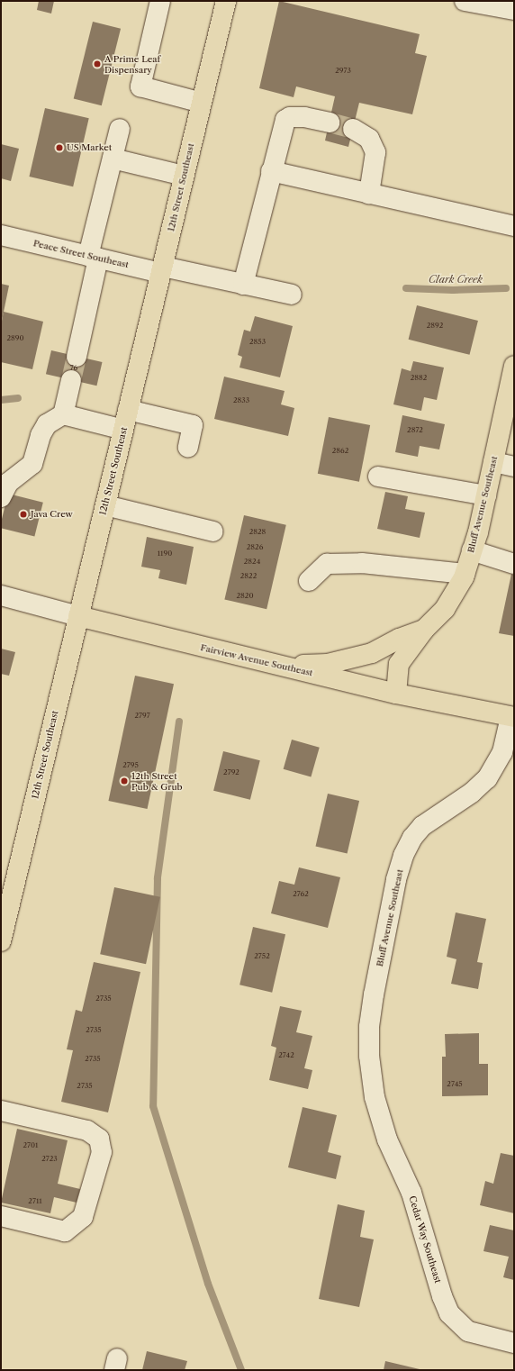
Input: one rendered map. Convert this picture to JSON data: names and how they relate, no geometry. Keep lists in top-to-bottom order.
{
  "streets": {
    "main road": ["12th Street Southeast", "Bluff Avenue Southeast", "Fairview Avenue Southeast"],
    "street": ["Peace Street Southeast", "Cedar Way Southeast"]
  },
  "crossings": [
    ["12th Street Southeast", "Peace Street Southeast"],
    ["12th Street Southeast", "Fairview Avenue Southeast"],
    ["Bluff Avenue Southeast", "Fairview Avenue Southeast"],
    ["Bluff Avenue Southeast", "Cedar Way Southeast"]
  ],
  "water": ["Clark Creek"],
  "places": [
    "A Prime Leaf Dispensary",
    "US Market",
    "Java Crew",
    "12th Street Pub & Grub"
  ],
  "house_numbers": [
    "2973",
    "2892",
    "2890",
    "2853",
    "76",
    "2882",
    "2833",
    "2872",
    "2862",
    "2828",
    "2826",
    "1190",
    "2824",
    "2822",
    "2820",
    "2797",
    "2795",
    "2792",
    "2762",
    "2752",
    "2735",
    "2735",
    "2742",
    "2735",
    "2745",
    "2735",
    "2701",
    "2723",
    "2711"
  ]
}
